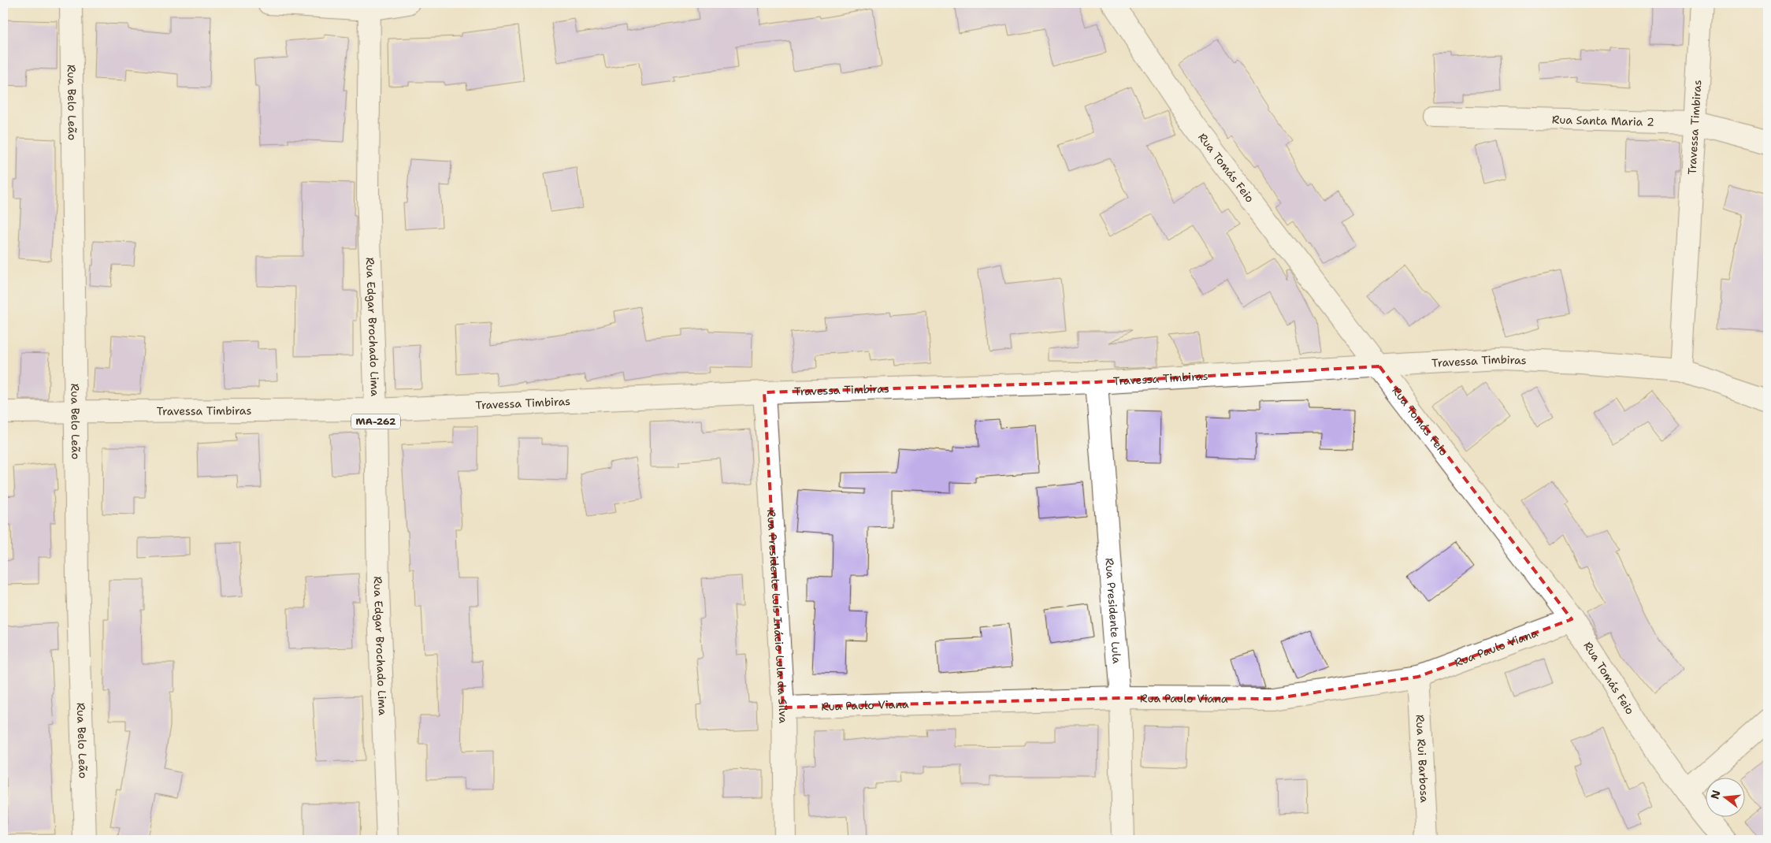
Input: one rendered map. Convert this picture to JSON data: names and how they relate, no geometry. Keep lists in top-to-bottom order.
{
  "streets": {
    "street": [
      "Rua Belo Leão",
      "Rua Santa Maria 2",
      "Travessa Timbiras",
      "Rua Tomás Feio",
      "Rua Edgar Brochado Lima",
      "MA-262",
      "Rua Presidente Lula",
      "Rua Presidente Luís Inácio Lula da Silva",
      "Rua Paulo Viana",
      "Rua Rui Barbosa"
    ]
  },
  "crossings": [
    ["Rua Belo Leão", "Travessa Timbiras"],
    ["Rua Santa Maria 2", "Travessa Timbiras"],
    ["Travessa Timbiras", "Rua Tomás Feio"],
    ["Travessa Timbiras", "Rua Edgar Brochado Lima"],
    ["Travessa Timbiras", "Rua Presidente Lula"],
    ["Travessa Timbiras", "Rua Presidente Luís Inácio Lula da Silva"],
    ["Rua Tomás Feio", "Rua Paulo Viana"],
    ["Rua Presidente Lula", "Rua Paulo Viana"],
    ["Rua Presidente Luís Inácio Lula da Silva", "Rua Paulo Viana"],
    ["Rua Paulo Viana", "Rua Rui Barbosa"]
  ],
  "north": "left"
}
